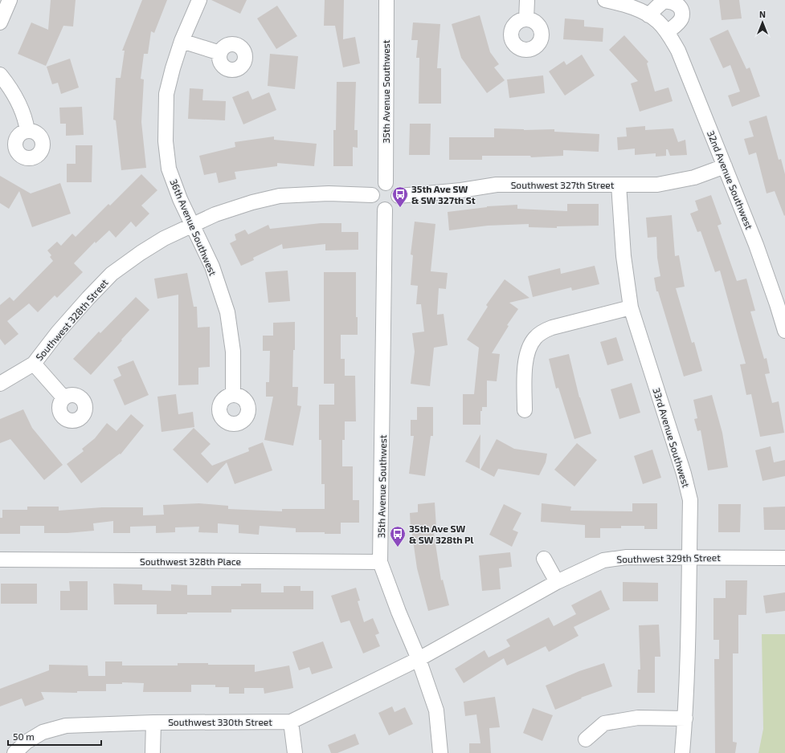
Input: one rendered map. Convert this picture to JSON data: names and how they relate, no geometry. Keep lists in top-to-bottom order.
{
  "streets": {
    "street": [
      "35th Avenue Southwest",
      "32nd Avenue Southwest",
      "Southwest 327th Street",
      "36th Avenue Southwest",
      "Southwest 328th Street",
      "33rd Avenue Southwest",
      "Southwest 329th Street",
      "Southwest 328th Place",
      "Southwest 330th Street"
    ]
  },
  "crossings": [
    ["35th Avenue Southwest", "Southwest 327th Street"],
    ["35th Avenue Southwest", "Southwest 329th Street"],
    ["35th Avenue Southwest", "Southwest 328th Place"],
    ["35th Avenue Southwest", "Southwest 330th Street"],
    ["32nd Avenue Southwest", "Southwest 327th Street"],
    ["Southwest 327th Street", "33rd Avenue Southwest"],
    ["36th Avenue Southwest", "Southwest 328th Street"],
    ["33rd Avenue Southwest", "Southwest 329th Street"],
    ["Southwest 329th Street", "Southwest 330th Street"]
  ],
  "places": {
    "bus stop": ["35th Ave SW & SW 327th St", "35th Ave SW & SW 328th Pl"]
  },
  "scale_bar": "50 m",
  "north": "top"
}
